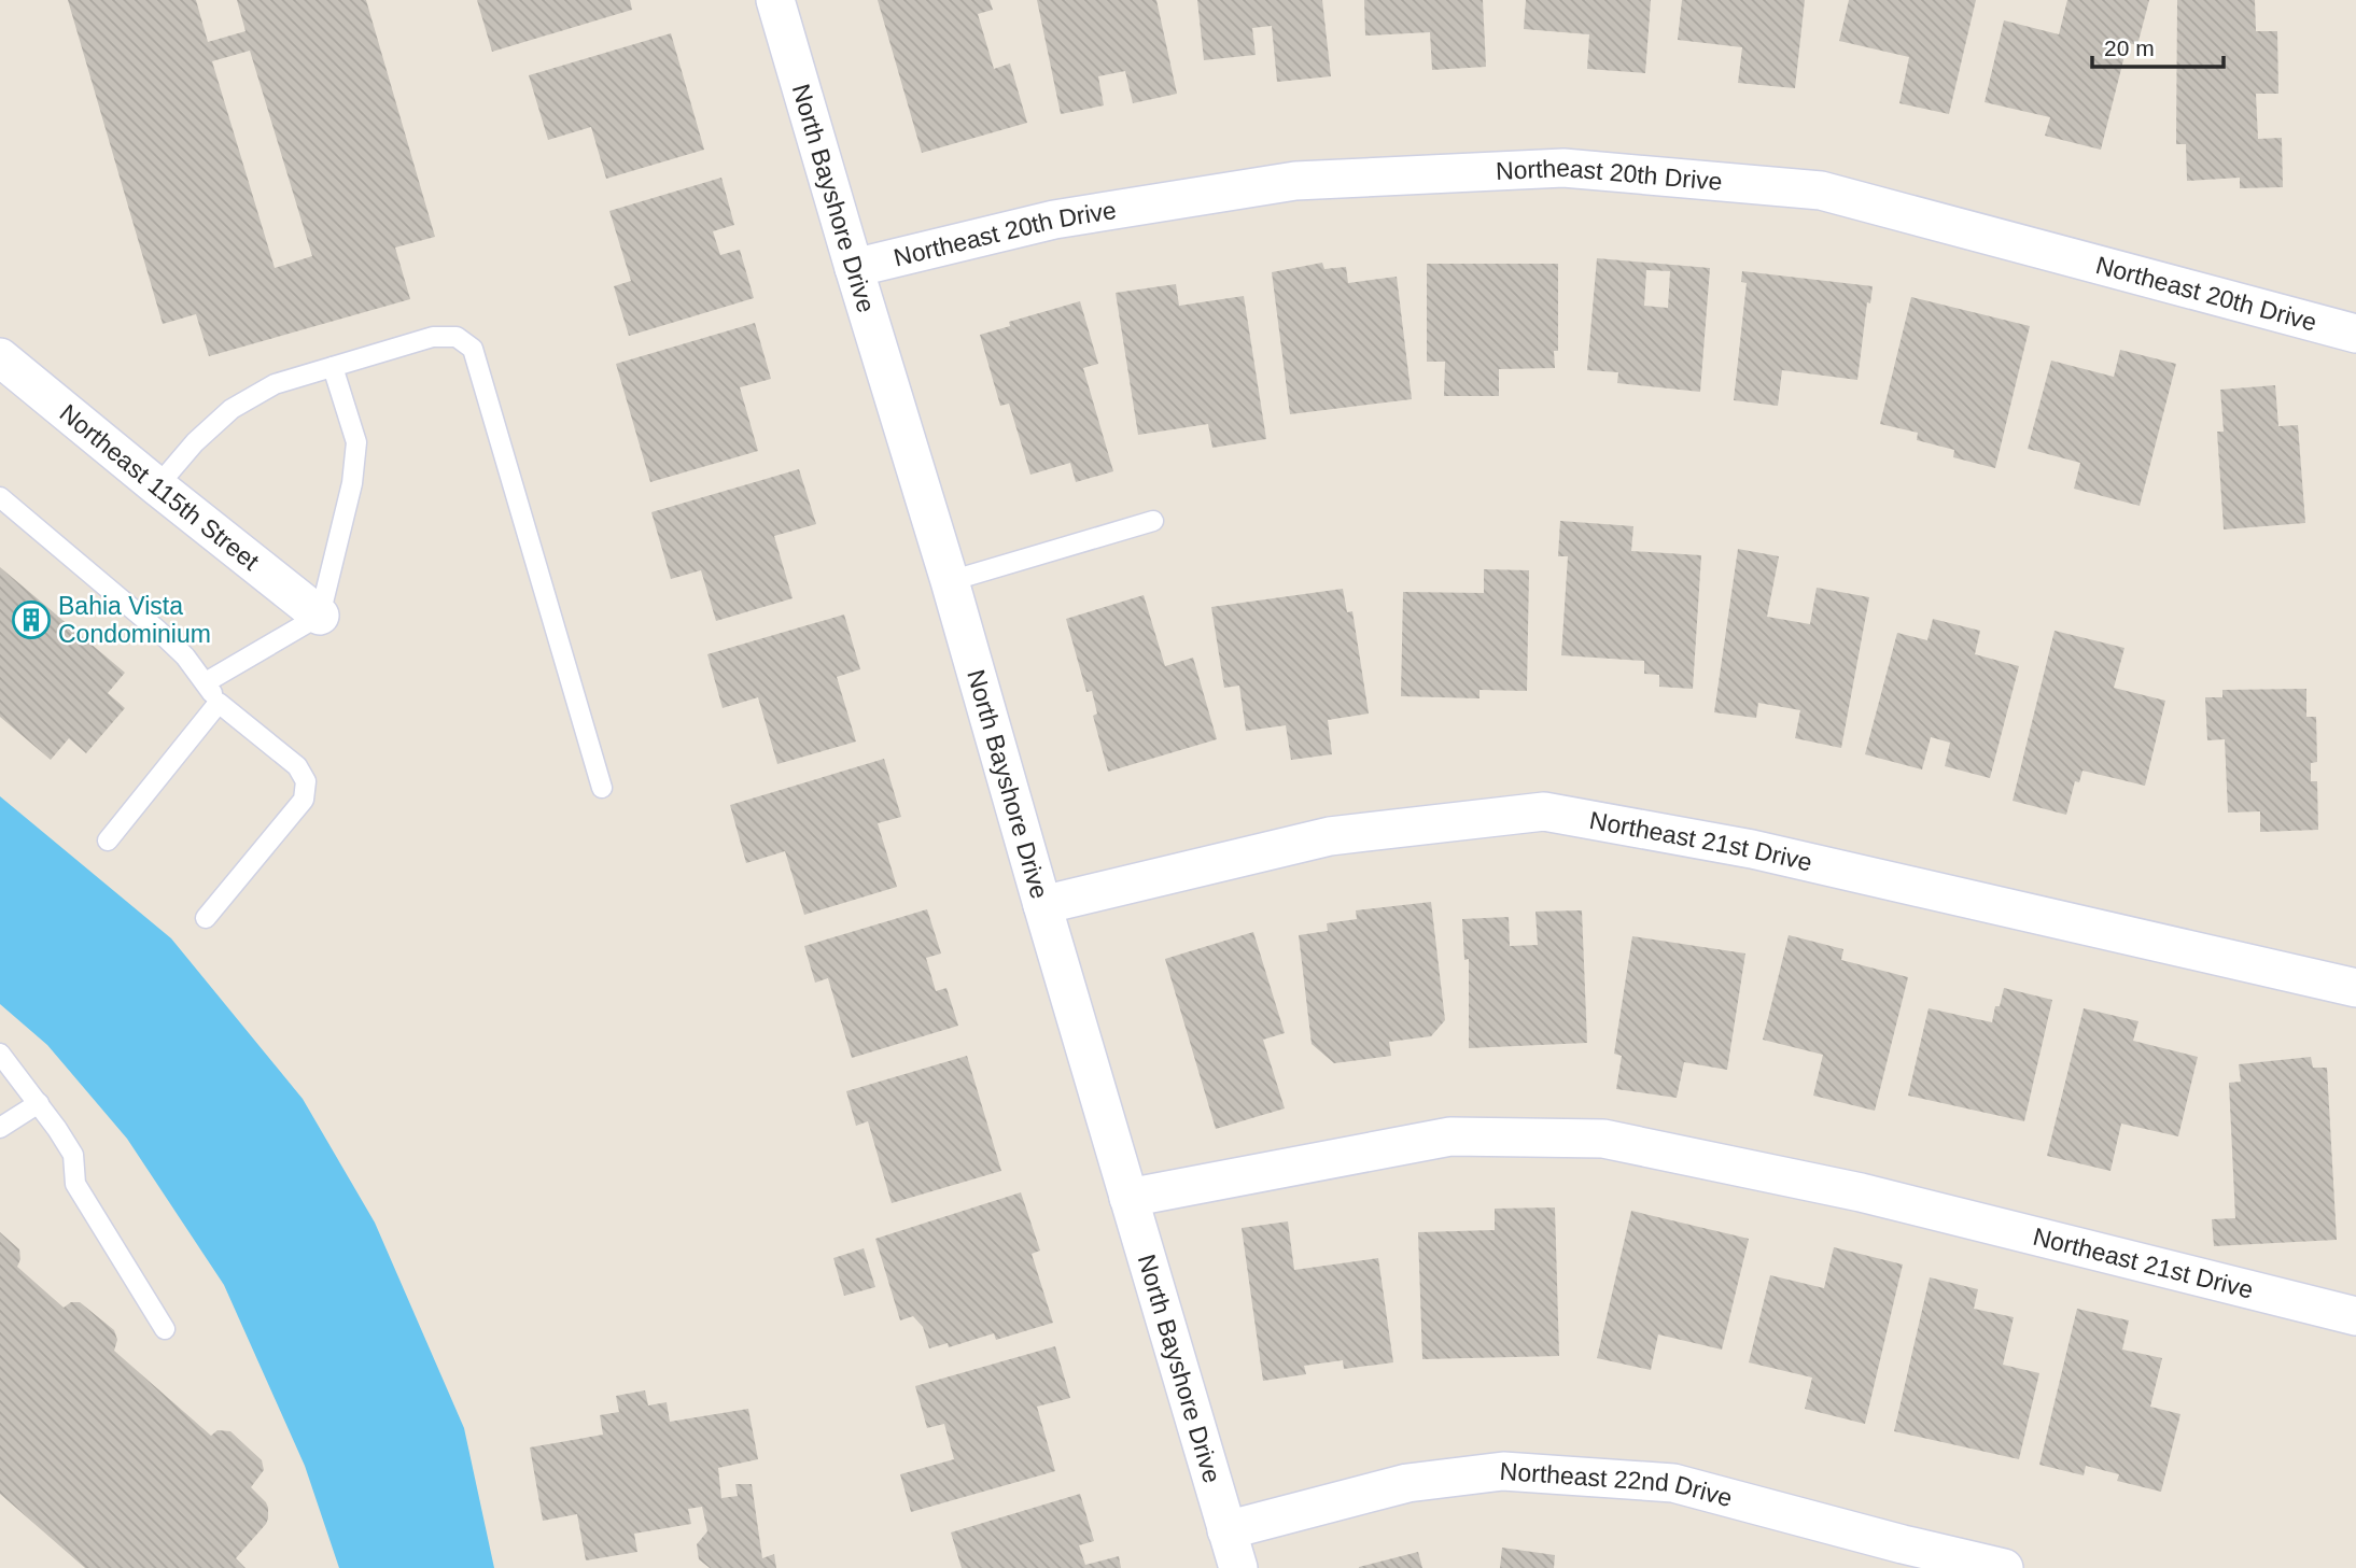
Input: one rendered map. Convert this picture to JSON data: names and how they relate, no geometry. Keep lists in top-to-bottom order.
{
  "streets": {
    "street": [
      "Northeast 20th Drive",
      "North Bayshore Drive",
      "Northeast 115th Street",
      "Northeast 21st Drive",
      "Northeast 22nd Drive"
    ]
  },
  "crossings": [
    ["Northeast 20th Drive", "North Bayshore Drive"],
    ["North Bayshore Drive", "Northeast 21st Drive"],
    ["North Bayshore Drive", "Northeast 22nd Drive"]
  ],
  "places": {
    "building": ["Bahia Vista Condominium"]
  },
  "scale_bar": "20 m"
}
